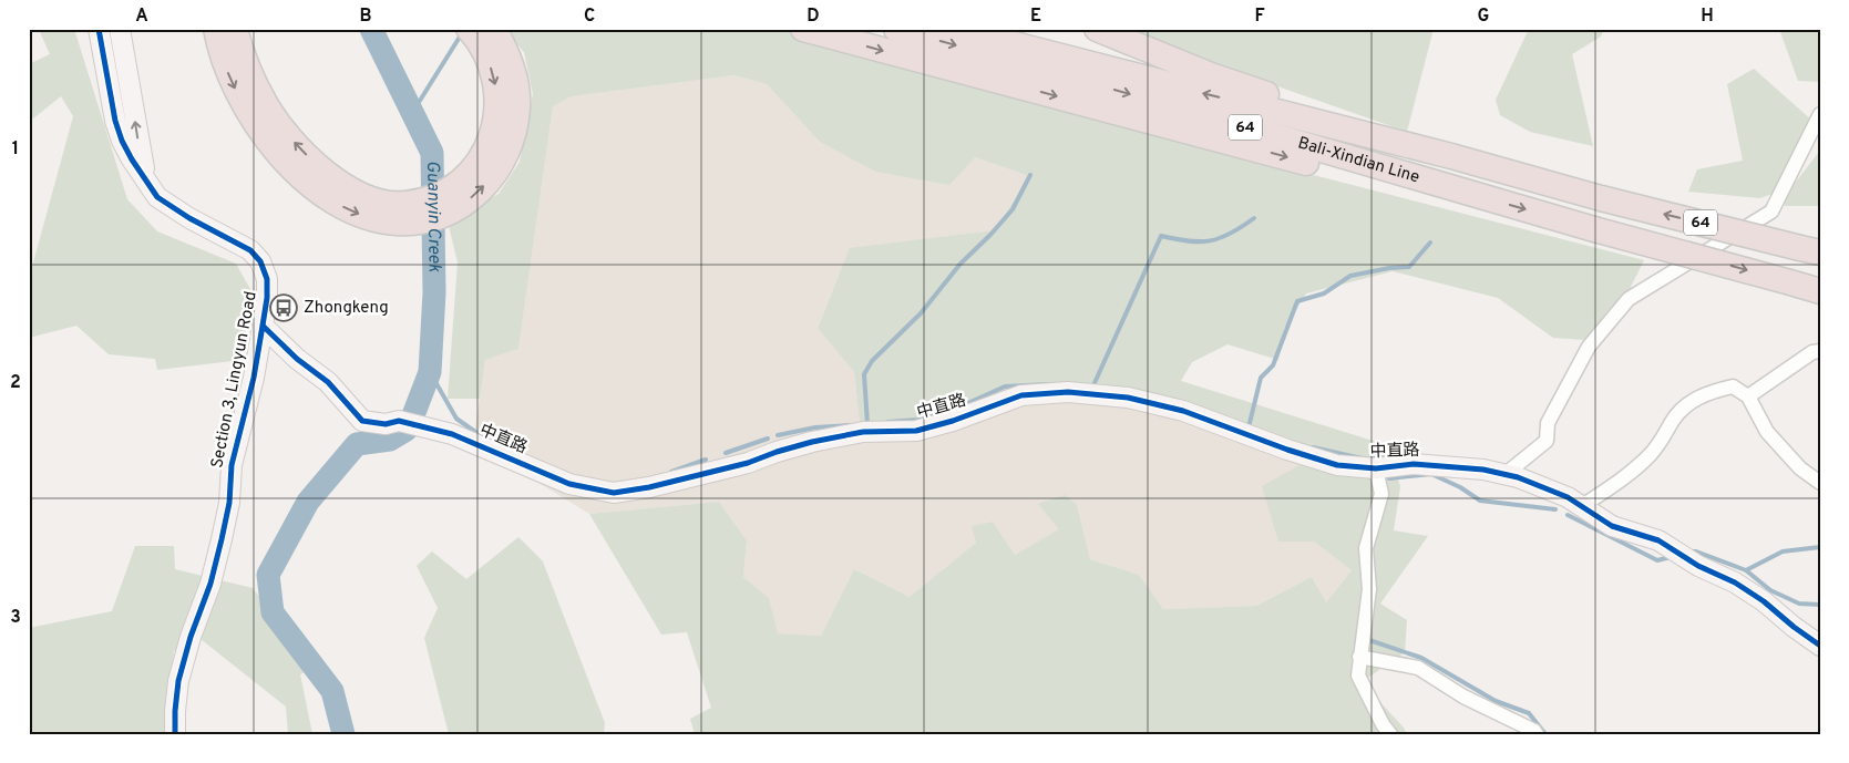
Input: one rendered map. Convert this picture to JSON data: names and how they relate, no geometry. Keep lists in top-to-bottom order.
{
  "streets": {
    "highway": ["64", "Bali-Xindian Line"],
    "street": ["Section 3, Lingyun Road", "中直路"]
  },
  "crossings": [
    ["Section 3, Lingyun Road", "中直路"]
  ],
  "water": ["Guanyin Creek"],
  "places": {
    "bus stop": ["Zhongkeng"]
  },
  "grid": {
    "columns": [
      "A",
      "B",
      "C",
      "D",
      "E",
      "F",
      "G",
      "H"
    ],
    "rows": ["1", "2", "3"]
  }
}
